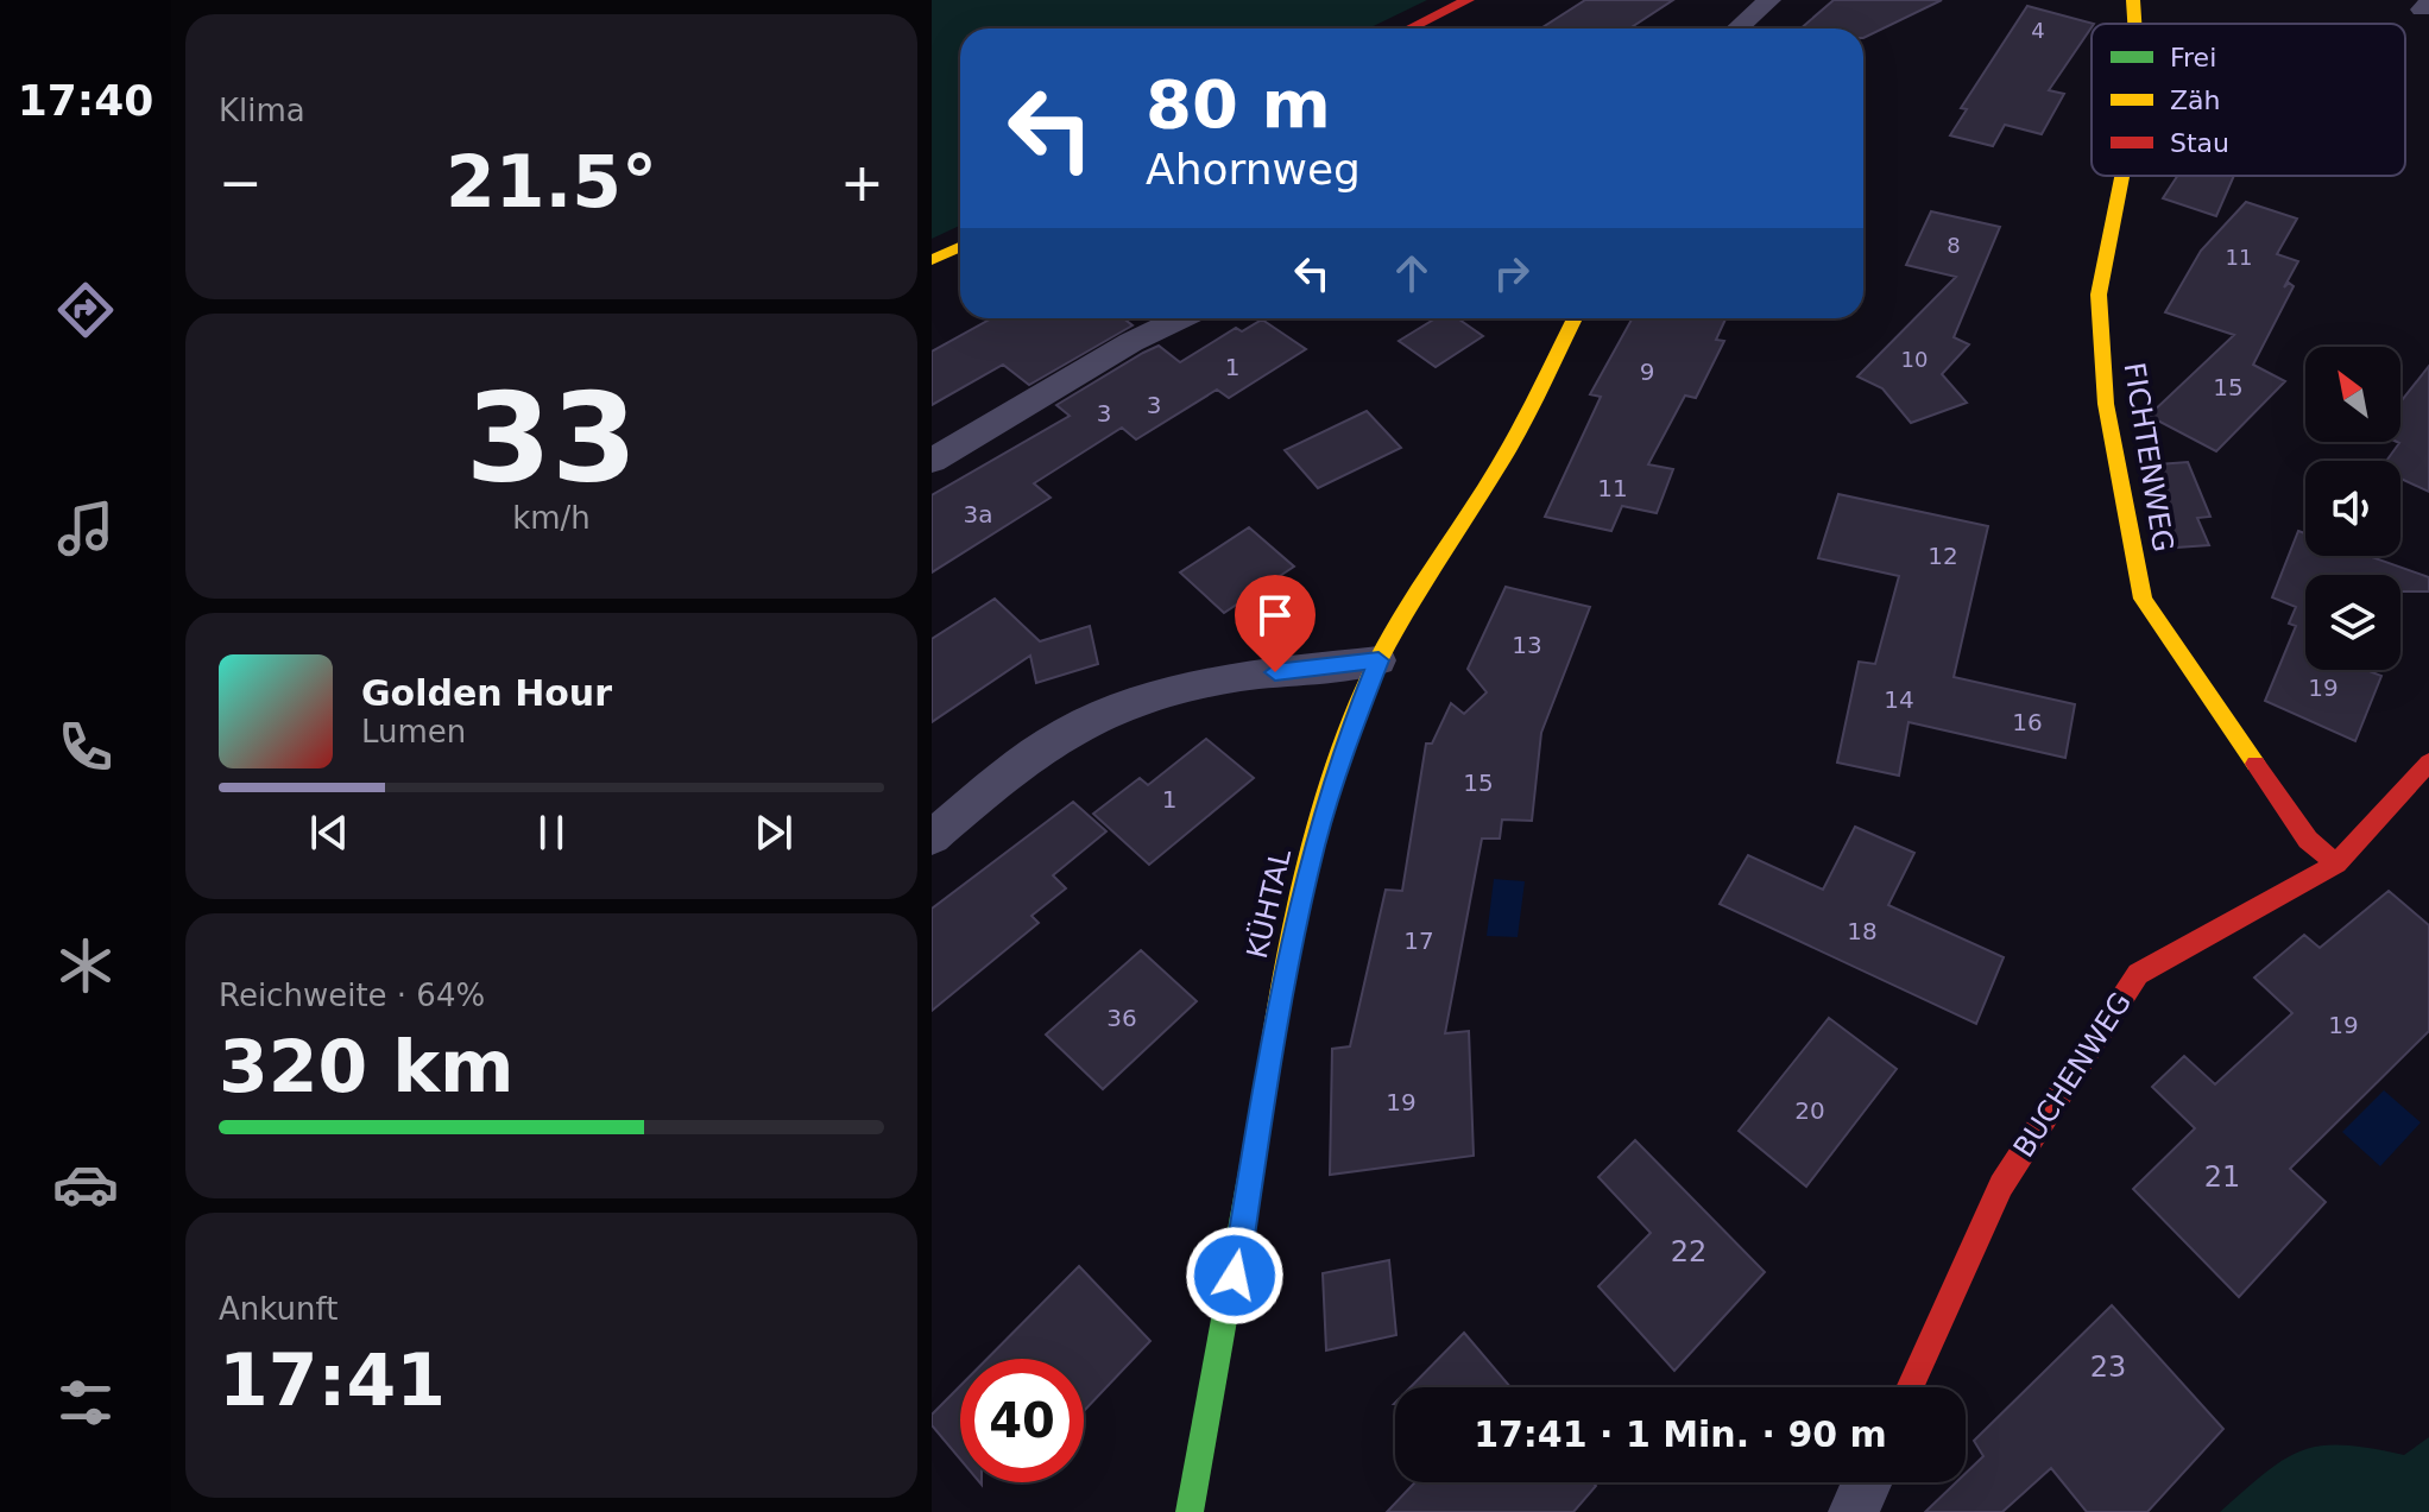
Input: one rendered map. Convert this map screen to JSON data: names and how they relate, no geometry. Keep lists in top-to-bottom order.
{
  "streets": {
    "street": ["FICHTENWEG", "KÜHTAL", "BUCHENWEG"]
  },
  "crossings": [
    ["FICHTENWEG", "BUCHENWEG"]
  ],
  "house_numbers": [
    "4",
    "8",
    "11",
    "10",
    "1",
    "9",
    "15",
    "3",
    "3",
    "11",
    "3a",
    "12",
    "13",
    "19",
    "14",
    "16",
    "15",
    "1",
    "18",
    "17",
    "36",
    "19",
    "19",
    "20",
    "21",
    "22",
    "23"
  ],
  "legend": ["Frei", "Zäh", "Stau"],
  "north": "top left",
  "page": {
    "tabs": "17:40",
    "tile": [
      "Klima",
      ["33", "km/h"],
      ["Reichweite · 64%", "320 km"],
      ["Ankunft", "17:41"]
    ],
    "turn": ["80 m", "Ahornweg"],
    "heat": ["−", "21.5°", "+"],
    "song": ["Golden Hour", "Lumen"],
    "limit": "40",
    "trip": "17:41 · 1 Min. · 90 m"
  }
}
